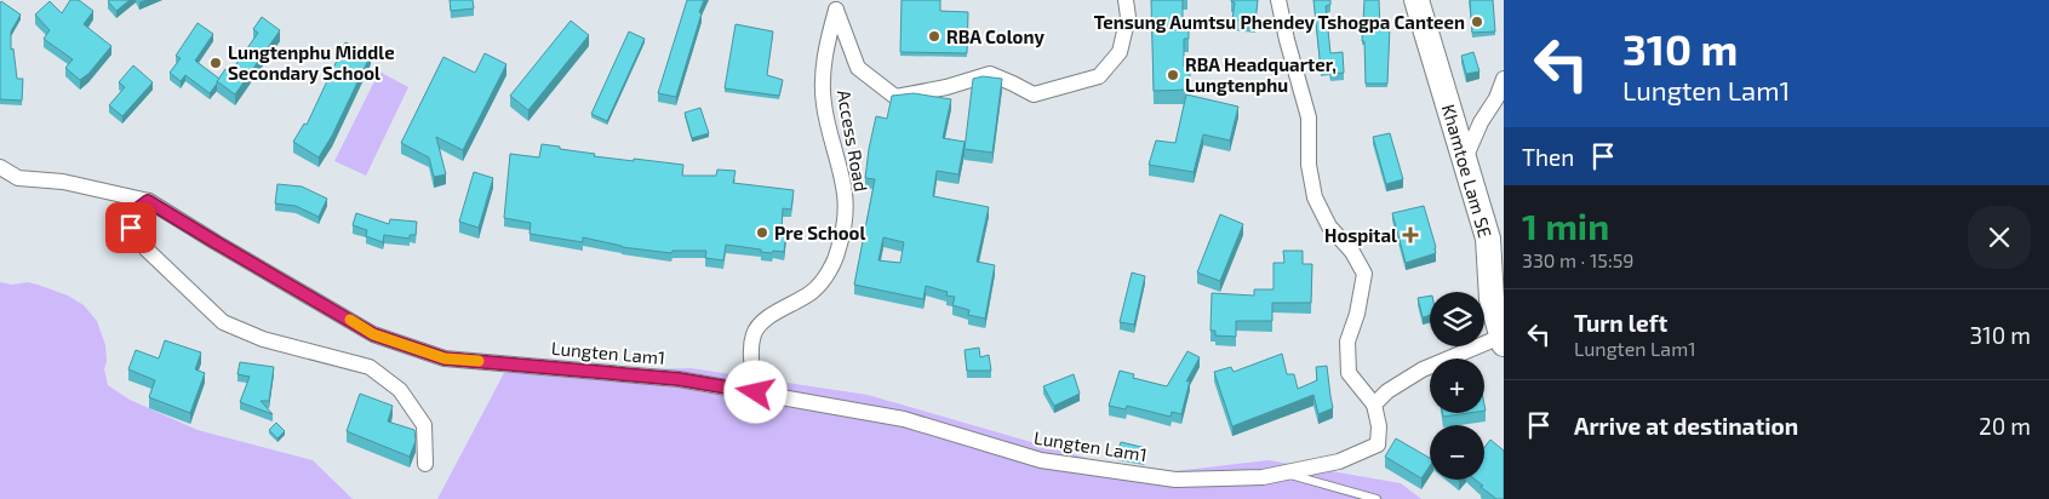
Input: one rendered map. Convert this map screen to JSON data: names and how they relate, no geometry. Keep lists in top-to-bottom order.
{
  "streets": {
    "main road": ["Khamtoe Lam SE"],
    "street": ["Access Road", "Lungten Lam1"]
  },
  "crossings": [
    ["Access Road", "Lungten Lam1"]
  ],
  "places": {
    "other": [
      "Tensung Aumtsu Phendey Tshogpa Canteen",
      "RBA Colony",
      "Lungtenphu Middle Secondary School",
      "RBA Headquarter, Lungtenphu",
      "Pre School"
    ],
    "health": ["Hospital"]
  },
  "page": {
    "turn": ["310 m", "Lungten Lam1"],
    "then": "Then",
    "heading": ["1 min", "330 m · 15:59"],
    "list": [
      {
        "name": "Turn left",
        "note": "Lungten Lam1",
        "value": "310 m"
      },
      {
        "name": "Arrive at destination",
        "value": "20 m"
      }
    ],
    "map_buttons": ["+", "−"]
  }
}
